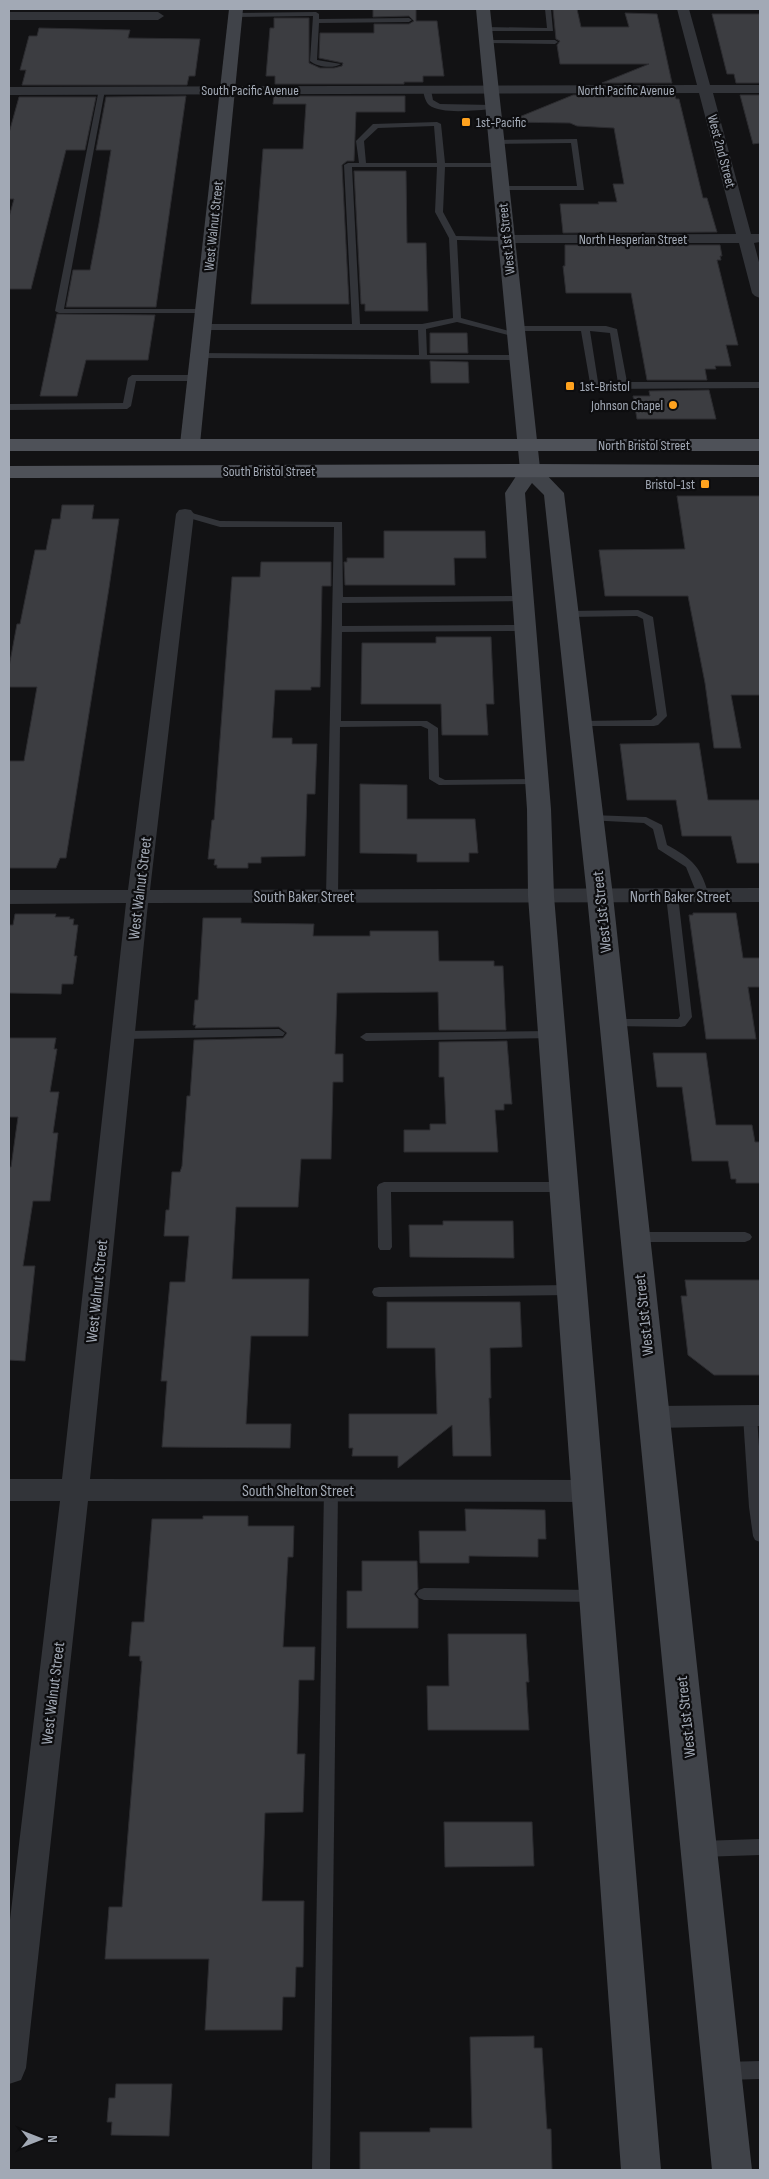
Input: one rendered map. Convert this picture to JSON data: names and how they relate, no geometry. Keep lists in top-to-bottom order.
{
  "streets": {
    "main road": [
      "West Walnut Street",
      "West 1st Street",
      "North Bristol Street",
      "South Bristol Street"
    ],
    "street": [
      "South Pacific Avenue",
      "North Pacific Avenue",
      "West 2nd Street",
      "North Hesperian Street",
      "South Baker Street",
      "North Baker Street",
      "South Shelton Street"
    ]
  },
  "crossings": [
    ["South Pacific Avenue", "North Pacific Avenue"],
    ["South Pacific Avenue", "West Walnut Street"],
    ["South Pacific Avenue", "West 1st Street"],
    ["North Pacific Avenue", "West 2nd Street"],
    ["North Pacific Avenue", "West 1st Street"],
    ["West 2nd Street", "North Hesperian Street"],
    ["West Walnut Street", "South Bristol Street"],
    ["West Walnut Street", "South Baker Street"],
    ["West Walnut Street", "South Shelton Street"],
    ["West 1st Street", "North Hesperian Street"],
    ["West 1st Street", "North Bristol Street"],
    ["West 1st Street", "South Bristol Street"],
    ["West 1st Street", "South Baker Street"],
    ["West 1st Street", "North Baker Street"],
    ["North Bristol Street", "South Bristol Street"],
    ["South Baker Street", "North Baker Street"]
  ],
  "places": {
    "transit": ["1st-Pacific", "1st-Bristol", "Bristol-1st"],
    "other": ["Johnson Chapel"]
  },
  "north": "right"
}
